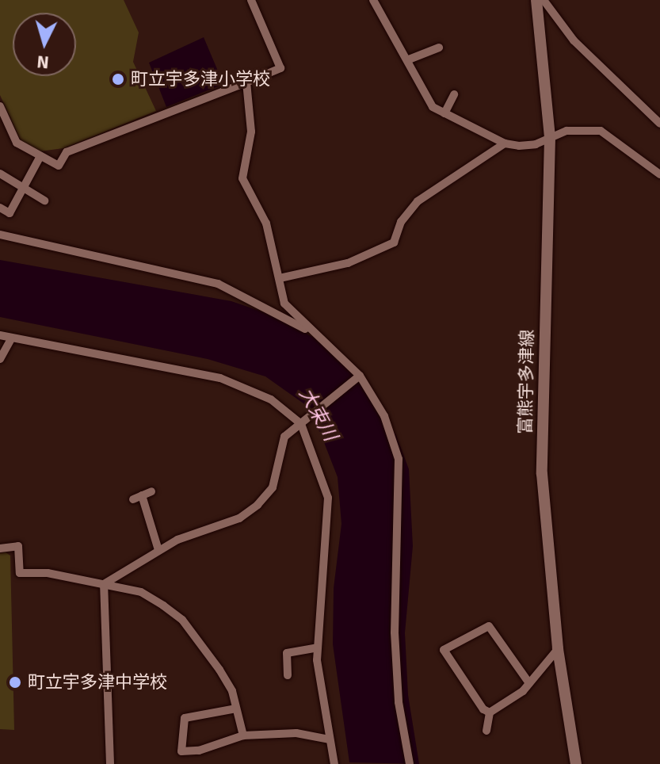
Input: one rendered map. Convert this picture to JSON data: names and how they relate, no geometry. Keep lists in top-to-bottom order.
{
  "streets": {
    "main road": ["富熊宇多津線"]
  },
  "water": ["大束川"],
  "places": ["町立宇多津小学校", "町立宇多津中学校"],
  "north": "bottom"
}
